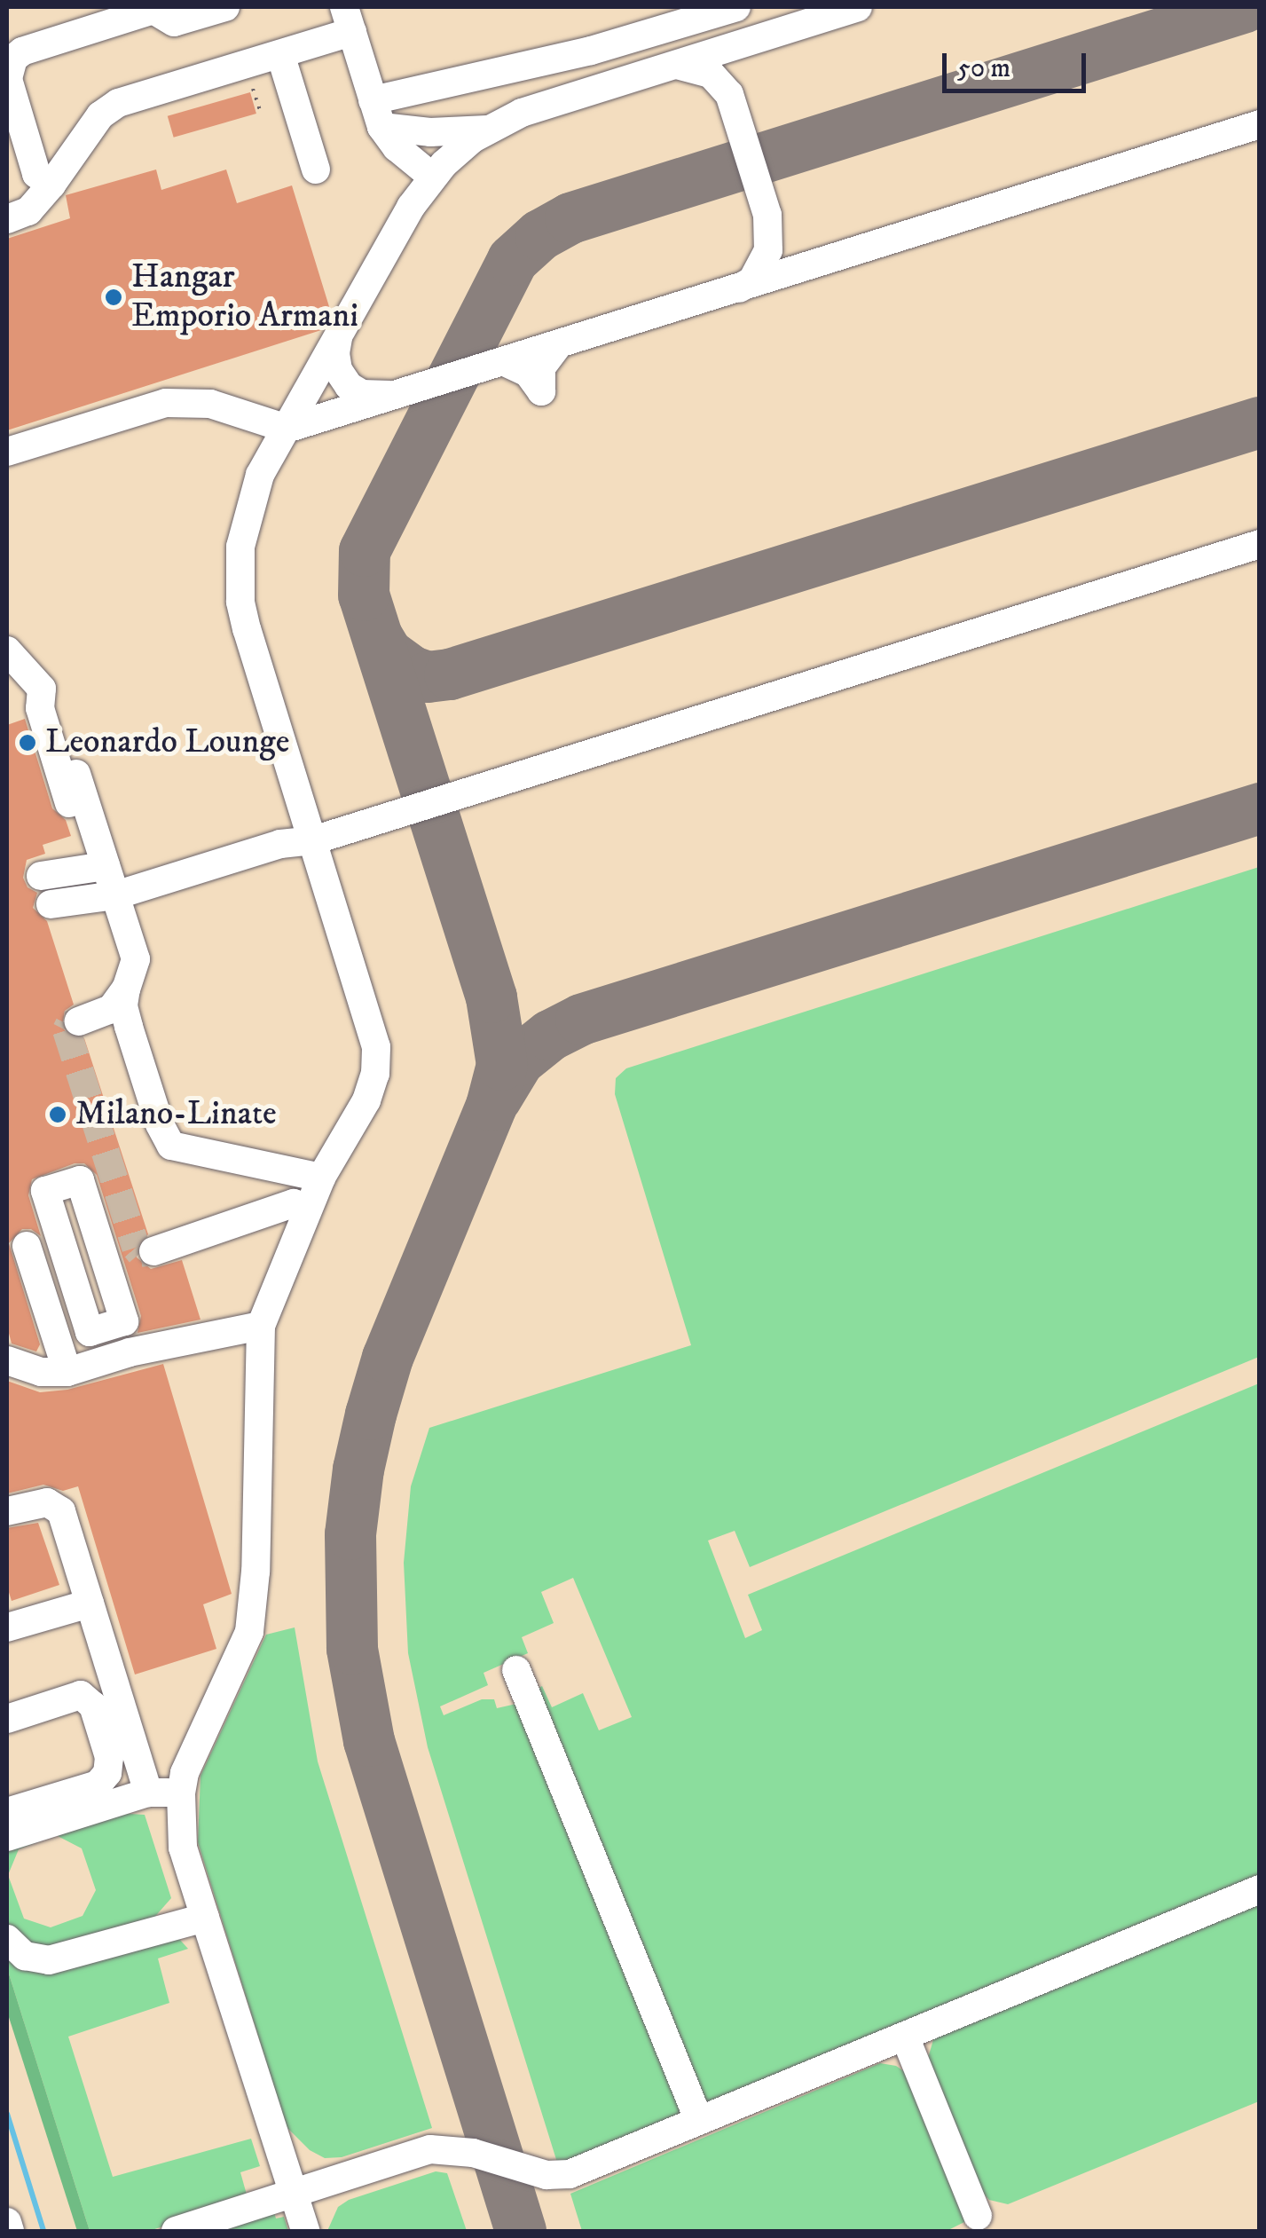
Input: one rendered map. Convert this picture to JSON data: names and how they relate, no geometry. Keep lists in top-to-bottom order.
{
  "places": ["Hangar Emporio Armani", "Leonardo Lounge", "Milano-Linate"],
  "scale_bar": "50 m"
}
